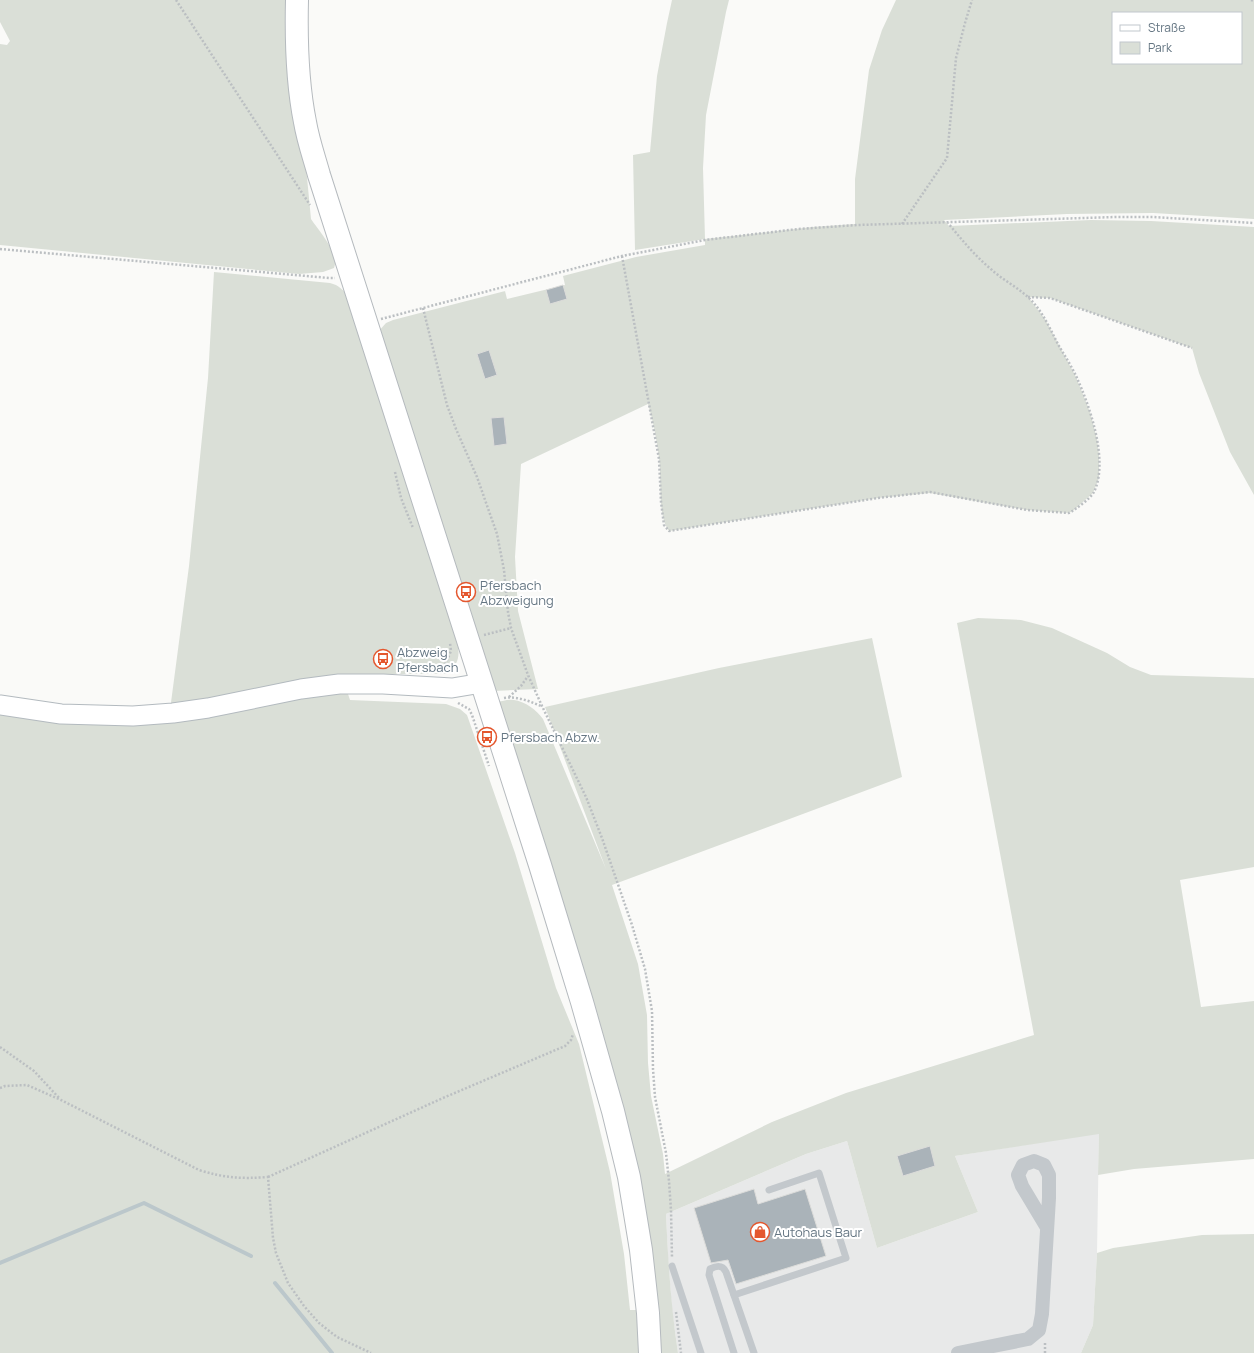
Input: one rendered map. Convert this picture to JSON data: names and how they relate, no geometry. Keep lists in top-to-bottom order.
{
  "places": {
    "bus stop": ["Pfersbach Abzweigung", "Abzweig Pfersbach", "Pfersbach Abzw."],
    "shop": ["Autohaus Baur"]
  },
  "legend": ["Straße", "Park"]
}
